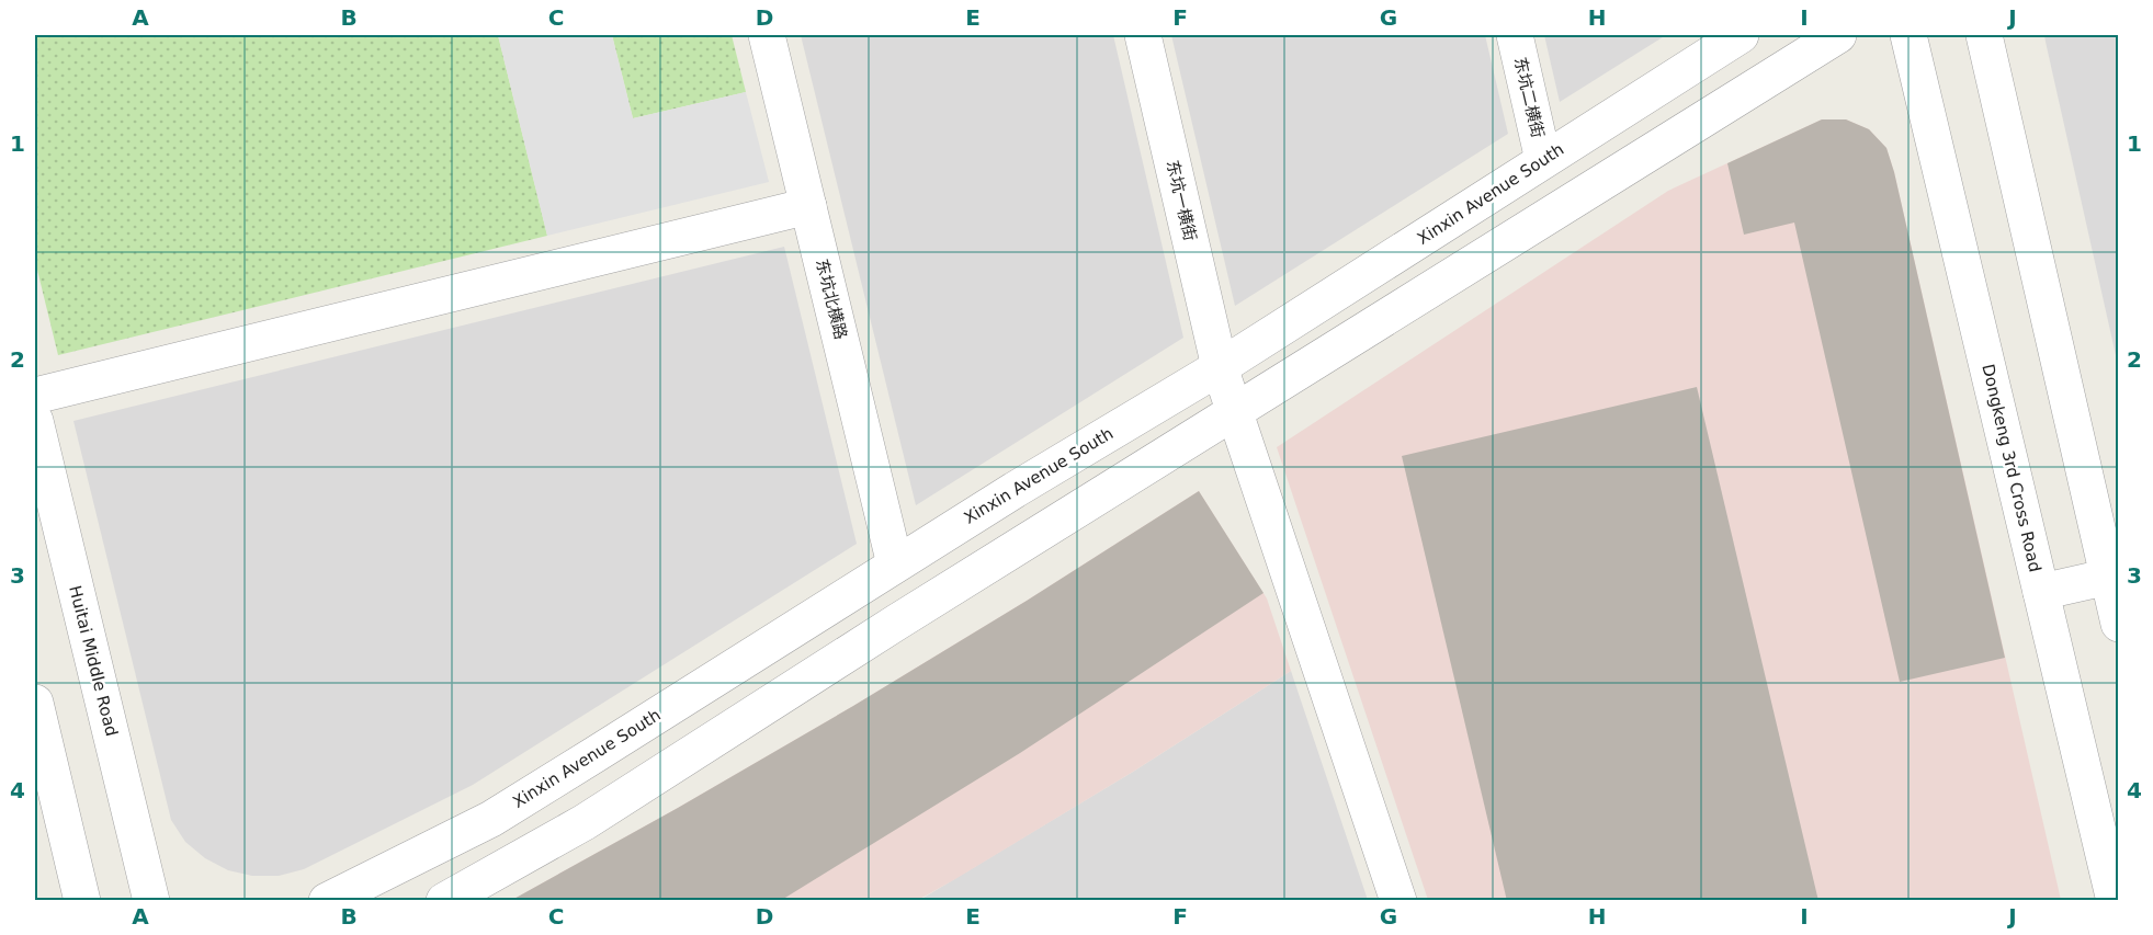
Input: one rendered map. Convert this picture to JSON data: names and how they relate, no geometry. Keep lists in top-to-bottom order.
{
  "streets": {
    "street": [
      "东坑二横街",
      "Xinxin Avenue South",
      "东坑一横街",
      "东坑北横路",
      "Dongkeng 3rd Cross Road",
      "Huitai Middle Road"
    ]
  },
  "crossings": [
    ["东坑二横街", "Xinxin Avenue South"],
    ["Xinxin Avenue South", "东坑一横街"],
    ["Xinxin Avenue South", "东坑北横路"]
  ],
  "grid": {
    "columns": [
      "A",
      "B",
      "C",
      "D",
      "E",
      "F",
      "G",
      "H",
      "I",
      "J"
    ],
    "rows": [
      "1",
      "2",
      "3",
      "4"
    ]
  }
}
